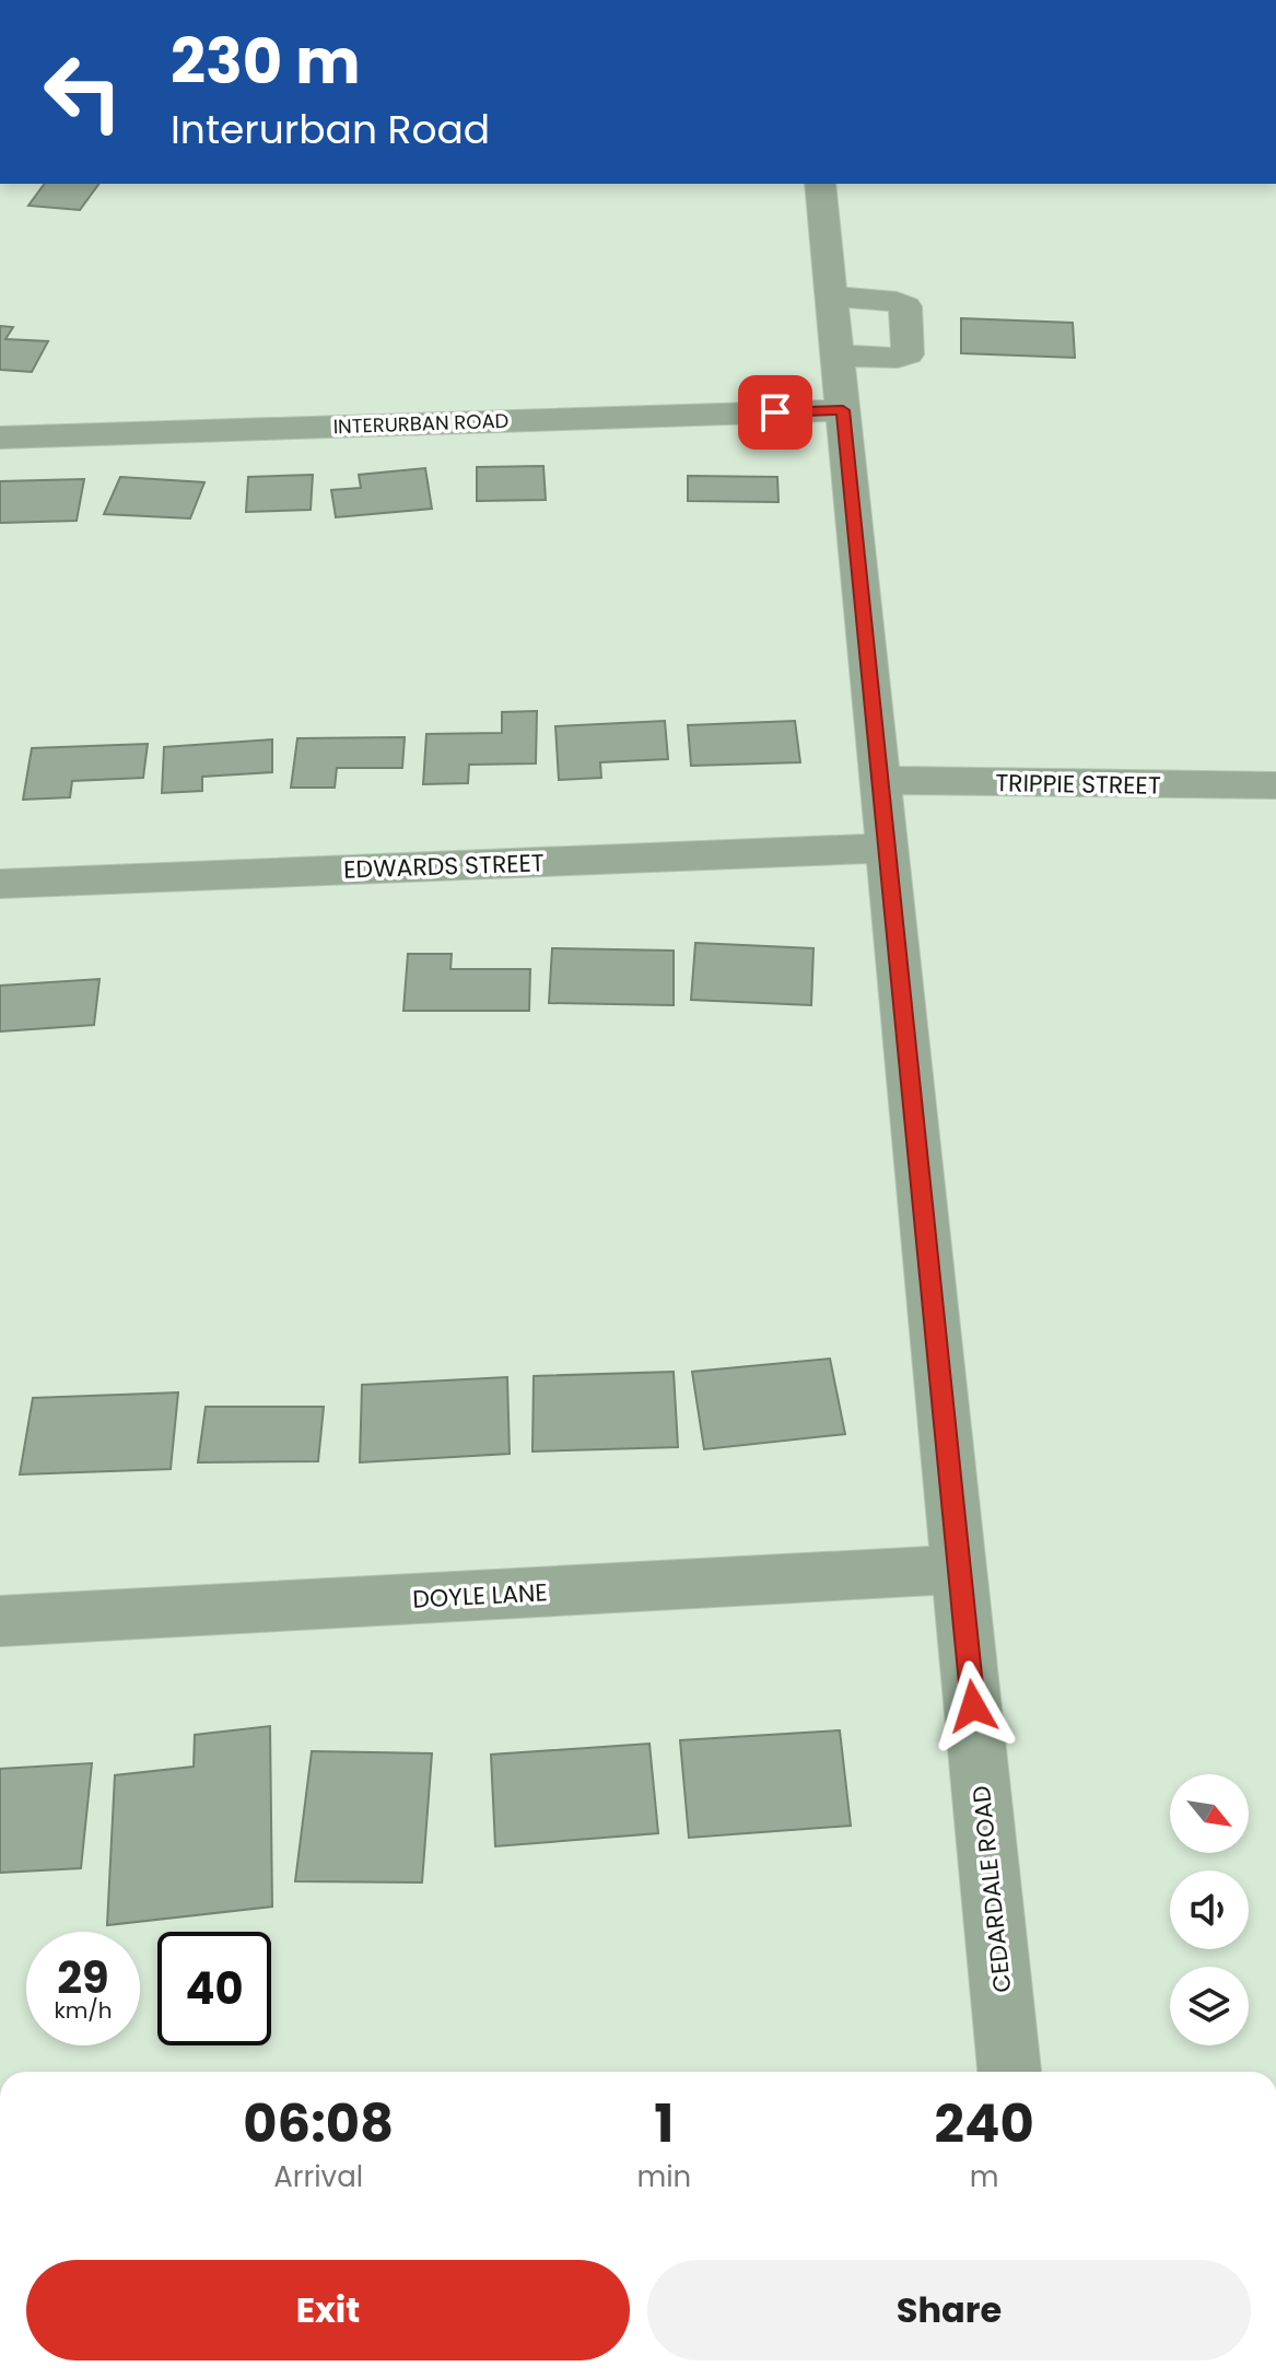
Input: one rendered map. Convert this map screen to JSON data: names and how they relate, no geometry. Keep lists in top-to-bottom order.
{
  "streets": {
    "street": [
      "INTERURBAN ROAD",
      "TRIPPIE STREET",
      "EDWARDS STREET",
      "DOYLE LANE",
      "CEDARDALE ROAD"
    ]
  },
  "crossings": [
    ["INTERURBAN ROAD", "CEDARDALE ROAD"],
    ["TRIPPIE STREET", "CEDARDALE ROAD"],
    ["EDWARDS STREET", "CEDARDALE ROAD"],
    ["DOYLE LANE", "CEDARDALE ROAD"]
  ],
  "north": "bottom right",
  "page": {
    "turn": ["230 m", "Interurban Road"],
    "speed": "29 km/h",
    "limit": "40",
    "eta": [
      "06:08",
      "Arrival",
      "1",
      "min",
      "240",
      "m"
    ],
    "buttons": ["Exit", "Share"]
  }
}
